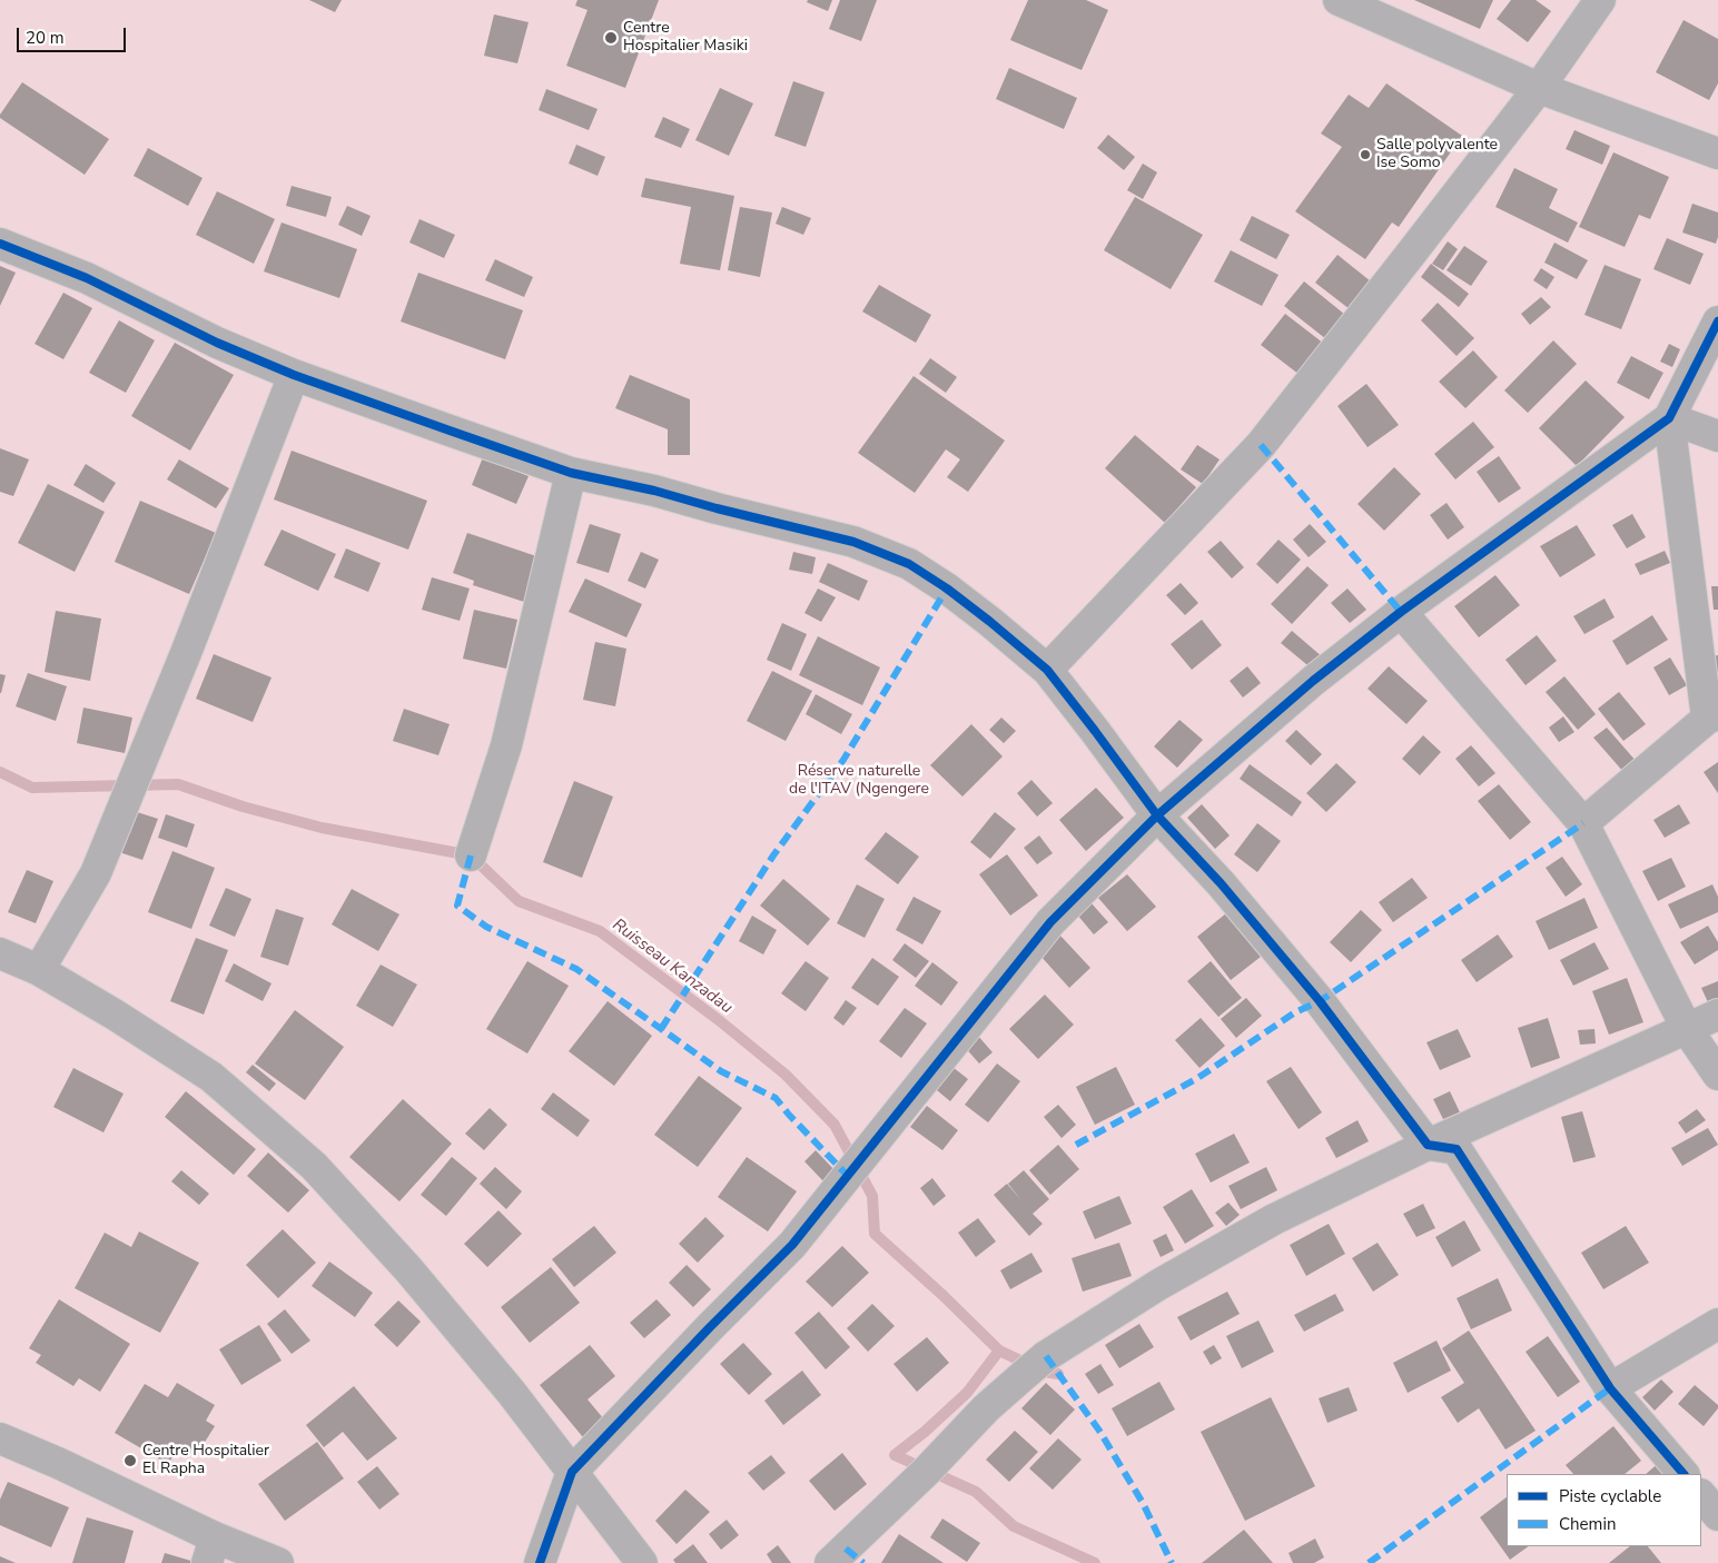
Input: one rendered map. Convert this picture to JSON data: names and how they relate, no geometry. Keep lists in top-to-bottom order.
{
  "water": ["Ruisseau Kanzadau"],
  "parks": ["Réserve naturelle de l'ITAV (Ngengere"],
  "places": ["Centre Hospitalier Masiki", "Salle polyvalente Ise Somo", "Centre Hospitalier El Rapha"],
  "legend": ["Piste cyclable", "Chemin"],
  "scale_bar": "20 m"
}
